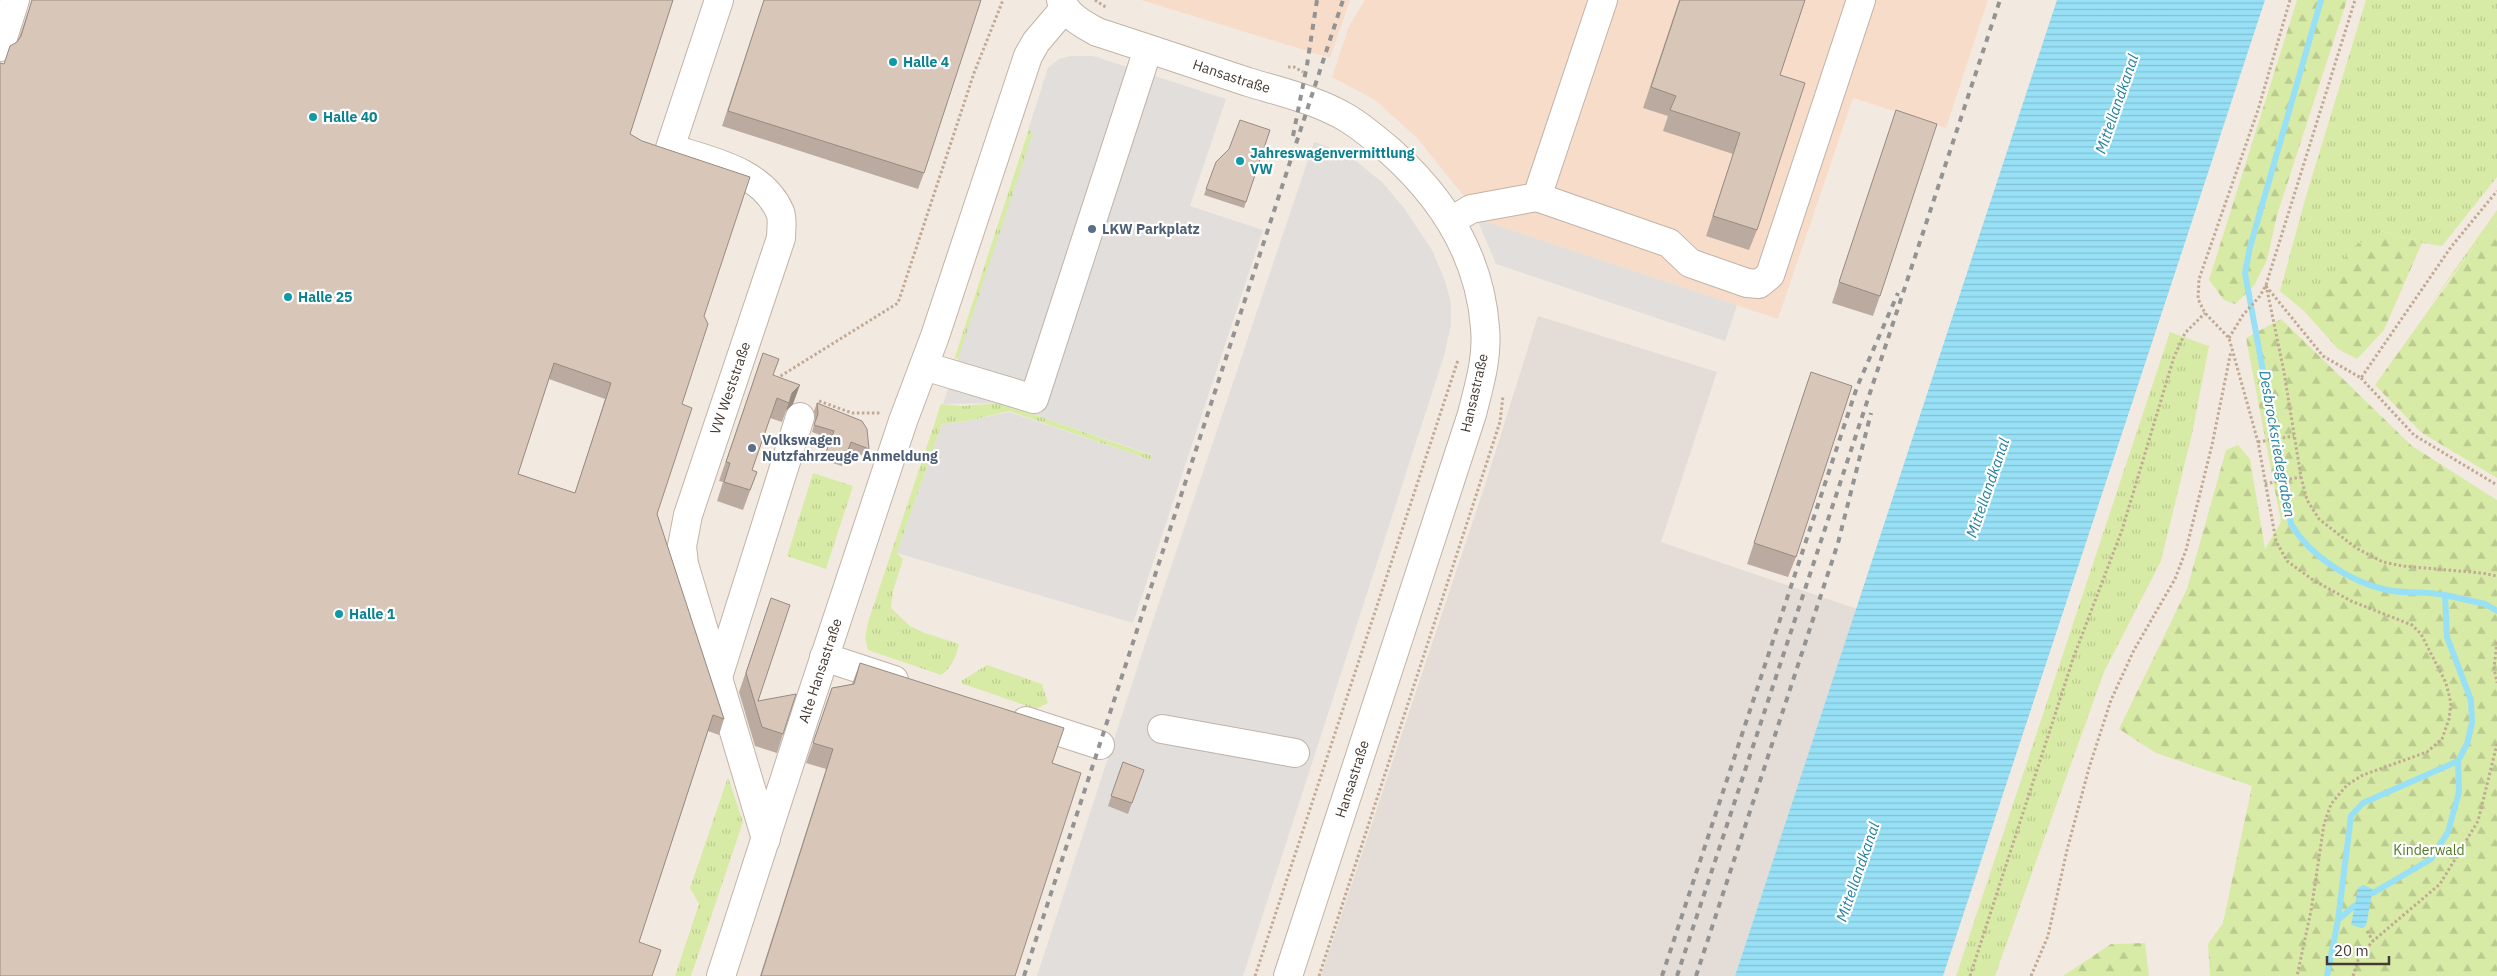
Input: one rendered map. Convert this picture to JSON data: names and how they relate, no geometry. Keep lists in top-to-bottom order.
{
  "streets": {
    "street": ["Hansastraße", "VW Weststraße", "Alte Hansastraße"]
  },
  "crossings": [
    ["Hansastraße", "Alte Hansastraße"],
    ["VW Weststraße", "Alte Hansastraße"]
  ],
  "water": ["Mittellandkanal", "Desbrocksriedegraben"],
  "parks": ["Kinderwald"],
  "places": [
    "Halle 4",
    "Halle 40",
    "Jahreswagenvermittlung VW",
    "LKW Parkplatz",
    "Halle 25",
    "Volkswagen Nutzfahrzeuge Anmeldung",
    "Halle 1"
  ],
  "scale_bar": "20 m"
}
